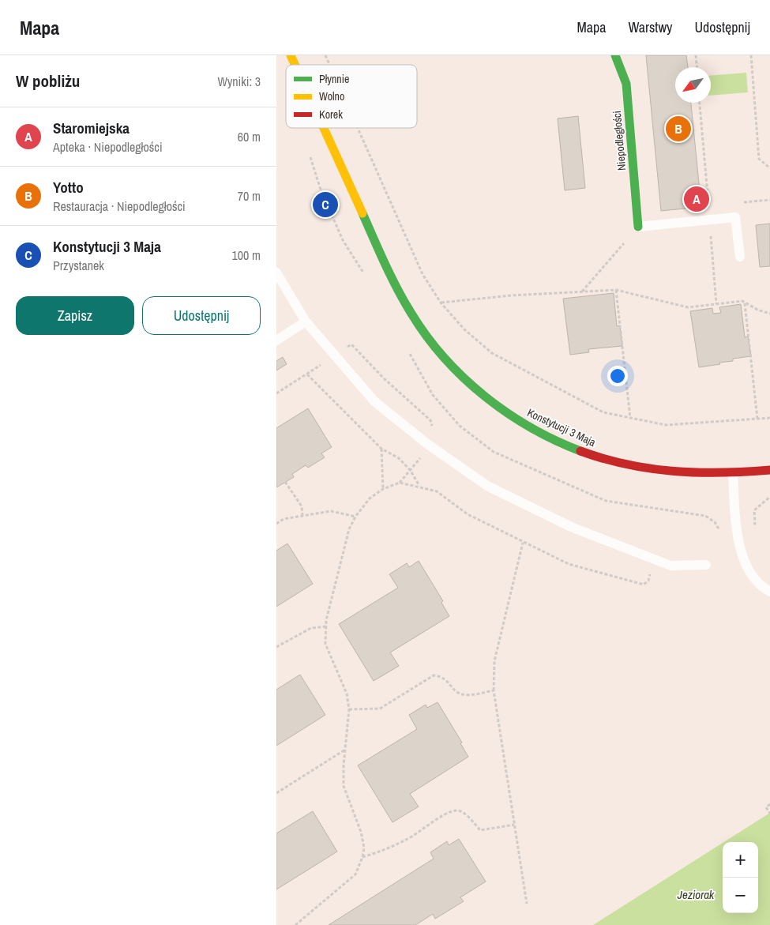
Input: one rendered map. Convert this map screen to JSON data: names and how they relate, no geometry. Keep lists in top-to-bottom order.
{
  "streets": {
    "main road": ["Niepodległości", "Konstytucji 3 Maja"]
  },
  "water": ["Jeziorak"],
  "legend": ["Płynnie", "Wolno", "Korek"],
  "north": "bottom left",
  "page": {
    "header": "Mapa",
    "nav": ["Mapa", "Warstwy", "Udostępnij"],
    "heading": ["W pobliżu", "Wyniki: 3"],
    "list": [
      {
        "mark": "A",
        "name": "Staromiejska",
        "note": "Apteka · Niepodległości",
        "value": "60 m"
      },
      {
        "mark": "B",
        "name": "Yotto",
        "note": "Restauracja · Niepodległości",
        "value": "70 m"
      },
      {
        "mark": "C",
        "name": "Konstytucji 3 Maja",
        "note": "Przystanek",
        "value": "100 m"
      }
    ],
    "pins": ["B", "A", "C"],
    "buttons": ["Zapisz", "Udostępnij"],
    "map_buttons": ["+", "−"]
  }
}
